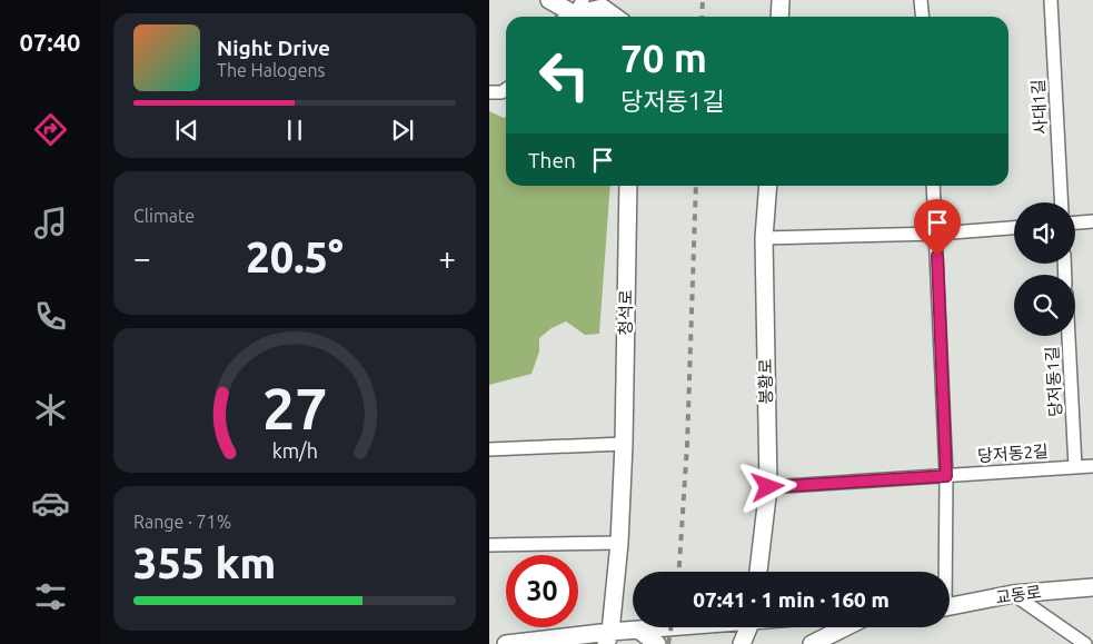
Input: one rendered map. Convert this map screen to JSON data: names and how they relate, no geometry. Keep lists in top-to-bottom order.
{
  "streets": {
    "street": [
      "사대1길",
      "청석로",
      "봉황로",
      "당저동1길",
      "당저동2길",
      "교동로"
    ]
  },
  "crossings": [
    ["봉황로", "당저동2길"],
    ["당저동1길", "당저동2길"],
    ["당저동2길", "교동로"]
  ],
  "page": {
    "tabs": "07:40",
    "turn": ["70 m", "당저동1길"],
    "song": ["Night Drive", "The Halogens"],
    "then": "Then",
    "tile": [
      "Climate",
      ["Range · 71%", "355 km"]
    ],
    "heat": ["−", "20.5°", "+"],
    "limit": "30",
    "trip": "07:41 · 1 min · 160 m",
    "gauge": ["27", "km/h"]
  }
}
